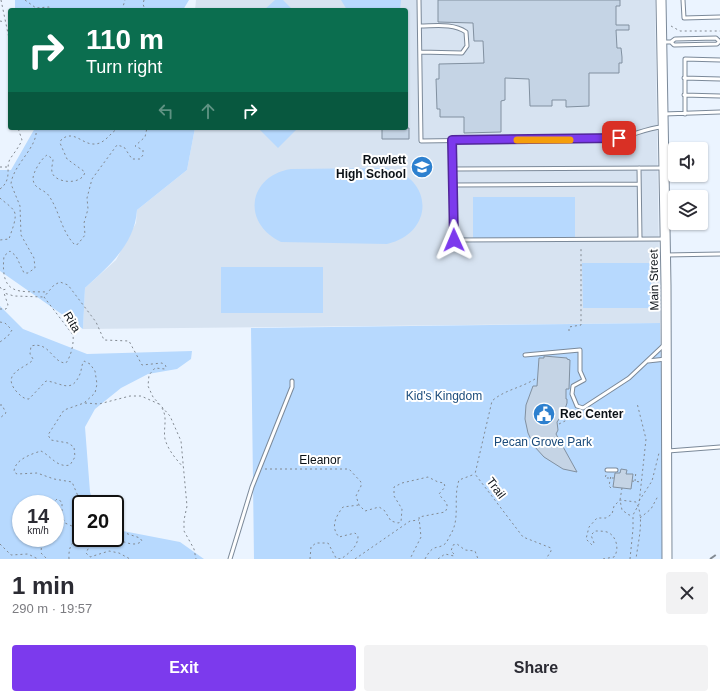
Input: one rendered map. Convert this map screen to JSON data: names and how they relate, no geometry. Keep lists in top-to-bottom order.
{
  "streets": {
    "street": ["Main Street"],
    "path": ["Rita", "Eleanor", "Trail"]
  },
  "parks": ["Kid's Kingdom", "Pecan Grove Park"],
  "places": {
    "school or university": ["Rowlett High School"],
    "public building": ["Rec Center"]
  },
  "page": {
    "turn": ["110 m", "Turn right"],
    "speed": "14 km/h",
    "limit": "20",
    "heading": ["1 min", "290 m · 19:57"],
    "buttons": ["Exit", "Share"]
  }
}
